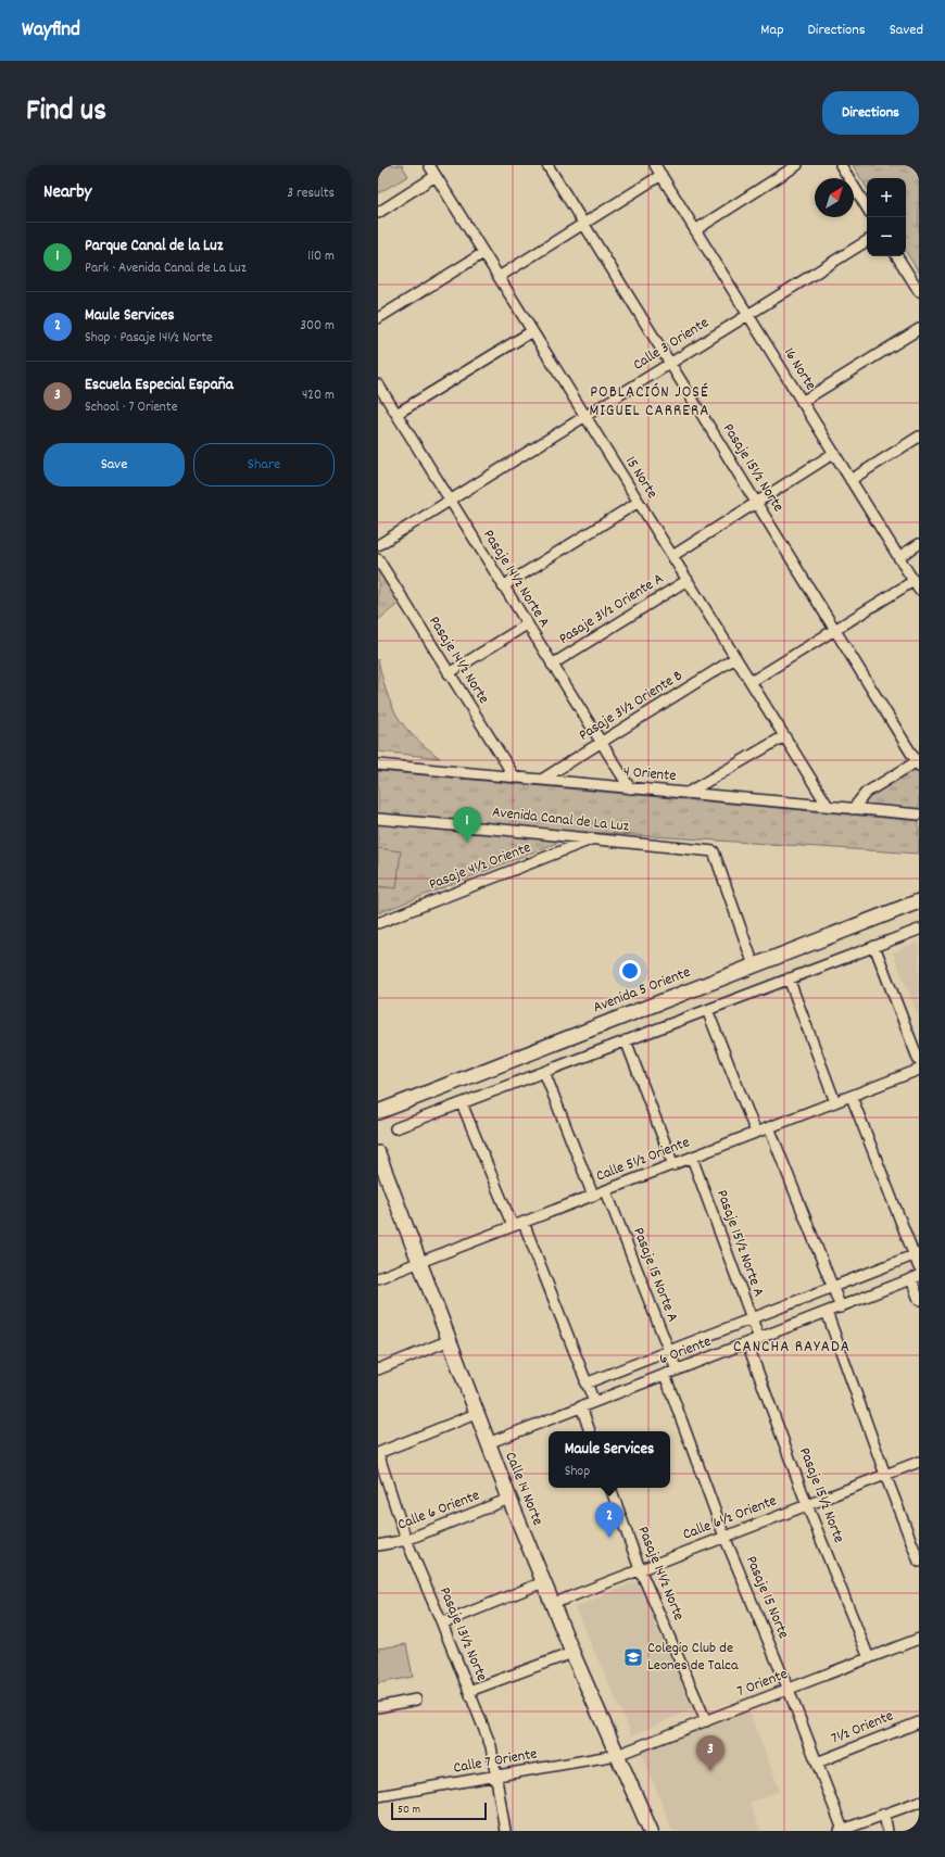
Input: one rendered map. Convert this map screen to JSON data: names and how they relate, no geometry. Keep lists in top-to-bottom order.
{
  "streets": {
    "street": [
      "Calle 3 Oriente",
      "16 Norte",
      "Pasaje 15½ Norte",
      "15 Norte",
      "Pasaje 14½ Norte A",
      "Pasaje 3½ Oriente A",
      "Pasaje 14½ Norte",
      "Pasaje 3½ Oriente B",
      "4 Oriente",
      "Avenida Canal de La Luz",
      "Pasaje 4½ Oriente",
      "Avenida 5 Oriente",
      "Calle 5½ Oriente",
      "Pasaje 15½ Norte A",
      "Pasaje 15 Norte A",
      "6 Oriente",
      "Calle 14 Norte",
      "Calle 6 Oriente",
      "Calle 6½ Oriente",
      "Pasaje 15 Norte",
      "Pasaje 13½ Norte",
      "7 Oriente",
      "7½ Oriente",
      "Calle 7 Oriente"
    ]
  },
  "crossings": [
    ["Calle 3 Oriente", "16 Norte"],
    ["Calle 3 Oriente", "Pasaje 15½ Norte"],
    ["Calle 3 Oriente", "15 Norte"],
    ["Calle 3 Oriente", "Pasaje 14½ Norte A"],
    ["Pasaje 15½ Norte", "6 Oriente"],
    ["Pasaje 15½ Norte", "Calle 6½ Oriente"],
    ["Pasaje 15½ Norte", "7 Oriente"],
    ["15 Norte", "Pasaje 3½ Oriente A"],
    ["15 Norte", "Pasaje 3½ Oriente B"],
    ["15 Norte", "4 Oriente"],
    ["Pasaje 14½ Norte A", "Pasaje 3½ Oriente A"],
    ["Pasaje 14½ Norte A", "Pasaje 3½ Oriente B"],
    ["Pasaje 14½ Norte A", "4 Oriente"],
    ["Pasaje 14½ Norte", "4 Oriente"],
    ["Pasaje 14½ Norte", "Calle 6½ Oriente"],
    ["Pasaje 14½ Norte", "7 Oriente"],
    ["Pasaje 3½ Oriente B", "4 Oriente"],
    ["Avenida Canal de La Luz", "Pasaje 4½ Oriente"],
    ["Avenida Canal de La Luz", "Avenida 5 Oriente"],
    ["Calle 5½ Oriente", "Pasaje 15½ Norte A"],
    ["Calle 5½ Oriente", "Pasaje 15 Norte A"],
    ["Calle 5½ Oriente", "Calle 14 Norte"],
    ["Pasaje 15½ Norte A", "6 Oriente"],
    ["Pasaje 15 Norte A", "6 Oriente"],
    ["6 Oriente", "Calle 14 Norte"],
    ["6 Oriente", "Pasaje 15 Norte"],
    ["Calle 14 Norte", "Calle 6 Oriente"],
    ["Calle 14 Norte", "Calle 6½ Oriente"],
    ["Calle 14 Norte", "7 Oriente"],
    ["Calle 14 Norte", "Calle 7 Oriente"],
    ["Calle 6 Oriente", "Pasaje 13½ Norte"],
    ["Calle 6½ Oriente", "Pasaje 15 Norte"],
    ["Pasaje 15 Norte", "7 Oriente"],
    ["Pasaje 15 Norte", "7½ Oriente"],
    ["Pasaje 13½ Norte", "Calle 7 Oriente"],
    ["7 Oriente", "Calle 7 Oriente"]
  ],
  "districts": ["POBLACIÓN JOSÉ MIGUEL CARRERA", "CANCHA RAYADA"],
  "places": {
    "school or university": ["Colegio Club de Leones de Talca"]
  },
  "scale_bar": "50 m",
  "north": "top right",
  "page": {
    "header": "Wayfind",
    "nav": ["Map", "Directions", "Saved"],
    "title": "Find us",
    "buttons": [
      "Directions",
      ["Save", "Share"]
    ],
    "heading": ["Nearby", "3 results"],
    "map_buttons": ["+", "−"],
    "list": [
      {
        "mark": "1",
        "name": "Parque Canal de la Luz",
        "note": "Park · Avenida Canal de La Luz",
        "value": "110 m"
      },
      {
        "mark": "2",
        "name": "Maule Services",
        "note": "Shop · Pasaje 14½ Norte",
        "value": "300 m"
      },
      {
        "mark": "3",
        "name": "Escuela Especial España",
        "note": "School · 7 Oriente",
        "value": "420 m"
      }
    ],
    "pins": ["1", "2", "3"],
    "popup": ["Maule Services", "Shop"],
    "scale": "50 m"
  }
}
